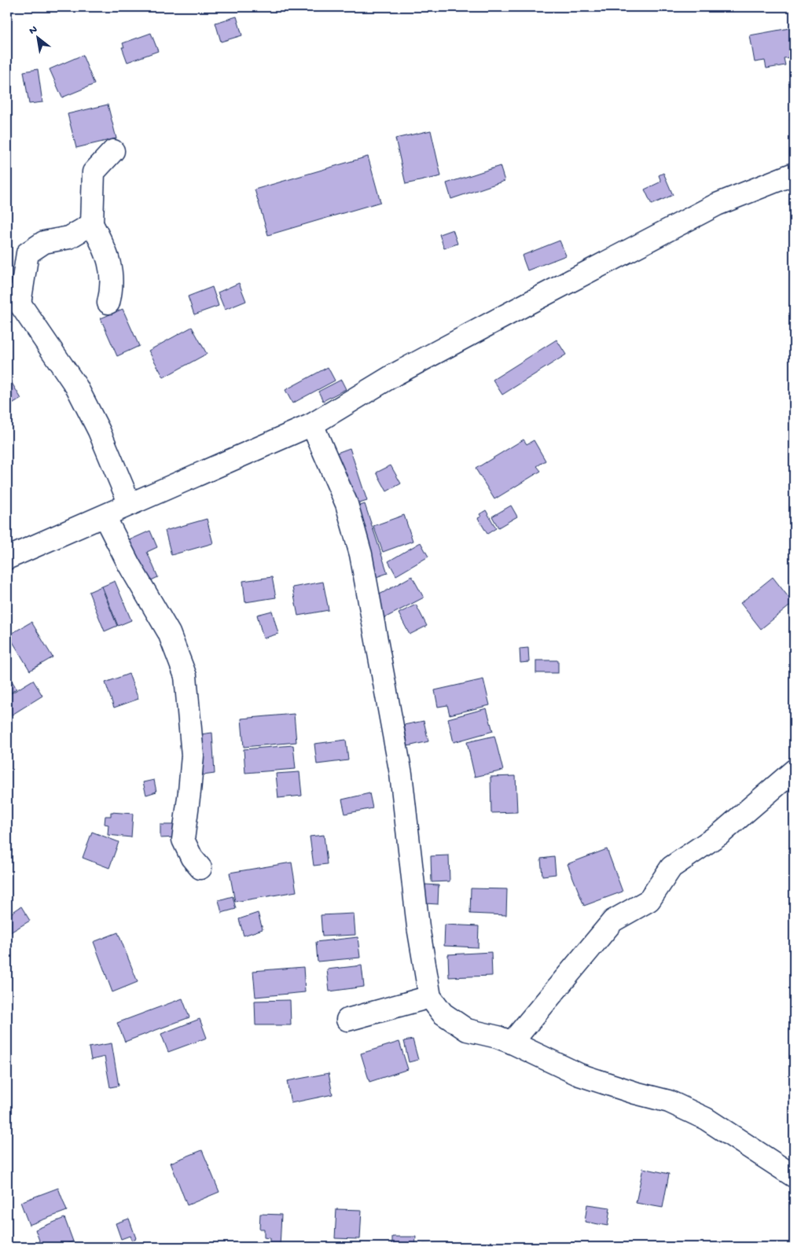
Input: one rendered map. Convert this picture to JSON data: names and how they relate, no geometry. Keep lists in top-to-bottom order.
{
  "north": "top left"
}
